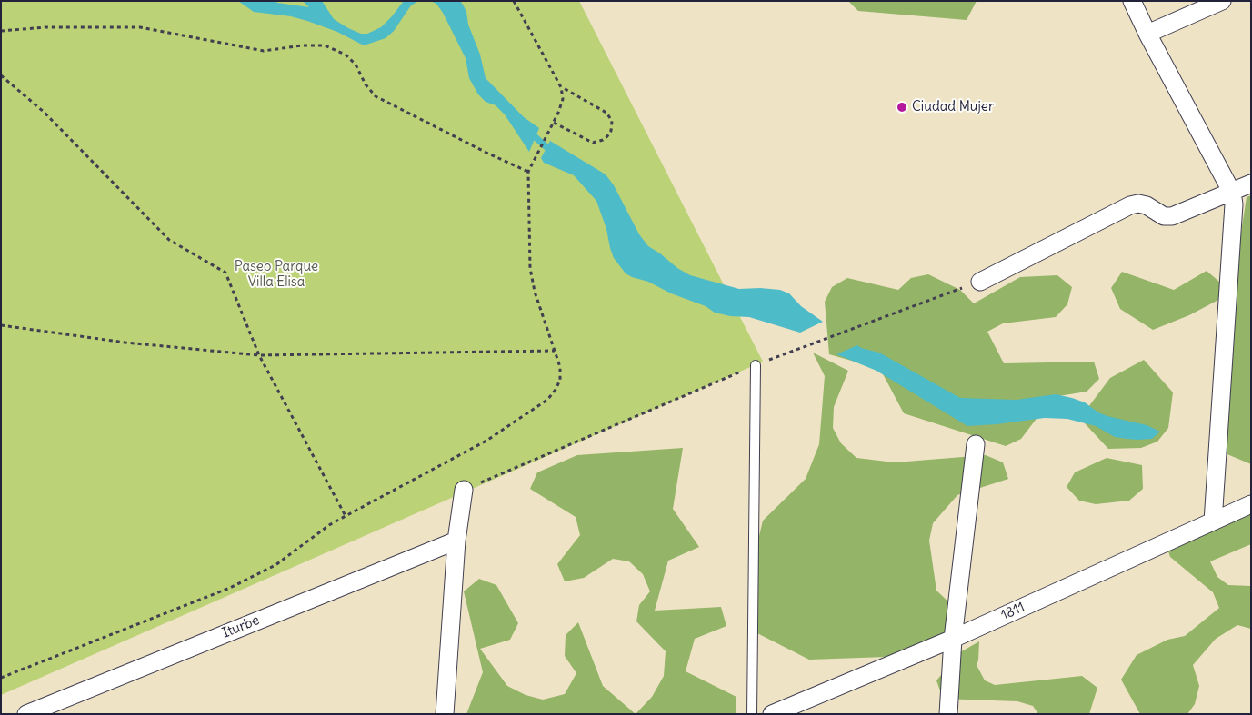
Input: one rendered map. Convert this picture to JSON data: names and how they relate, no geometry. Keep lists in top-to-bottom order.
{
  "streets": {
    "street": ["1811", "Iturbe"]
  },
  "parks": ["Paseo Parque Villa Elisa"],
  "places": ["Ciudad Mujer"]
}
